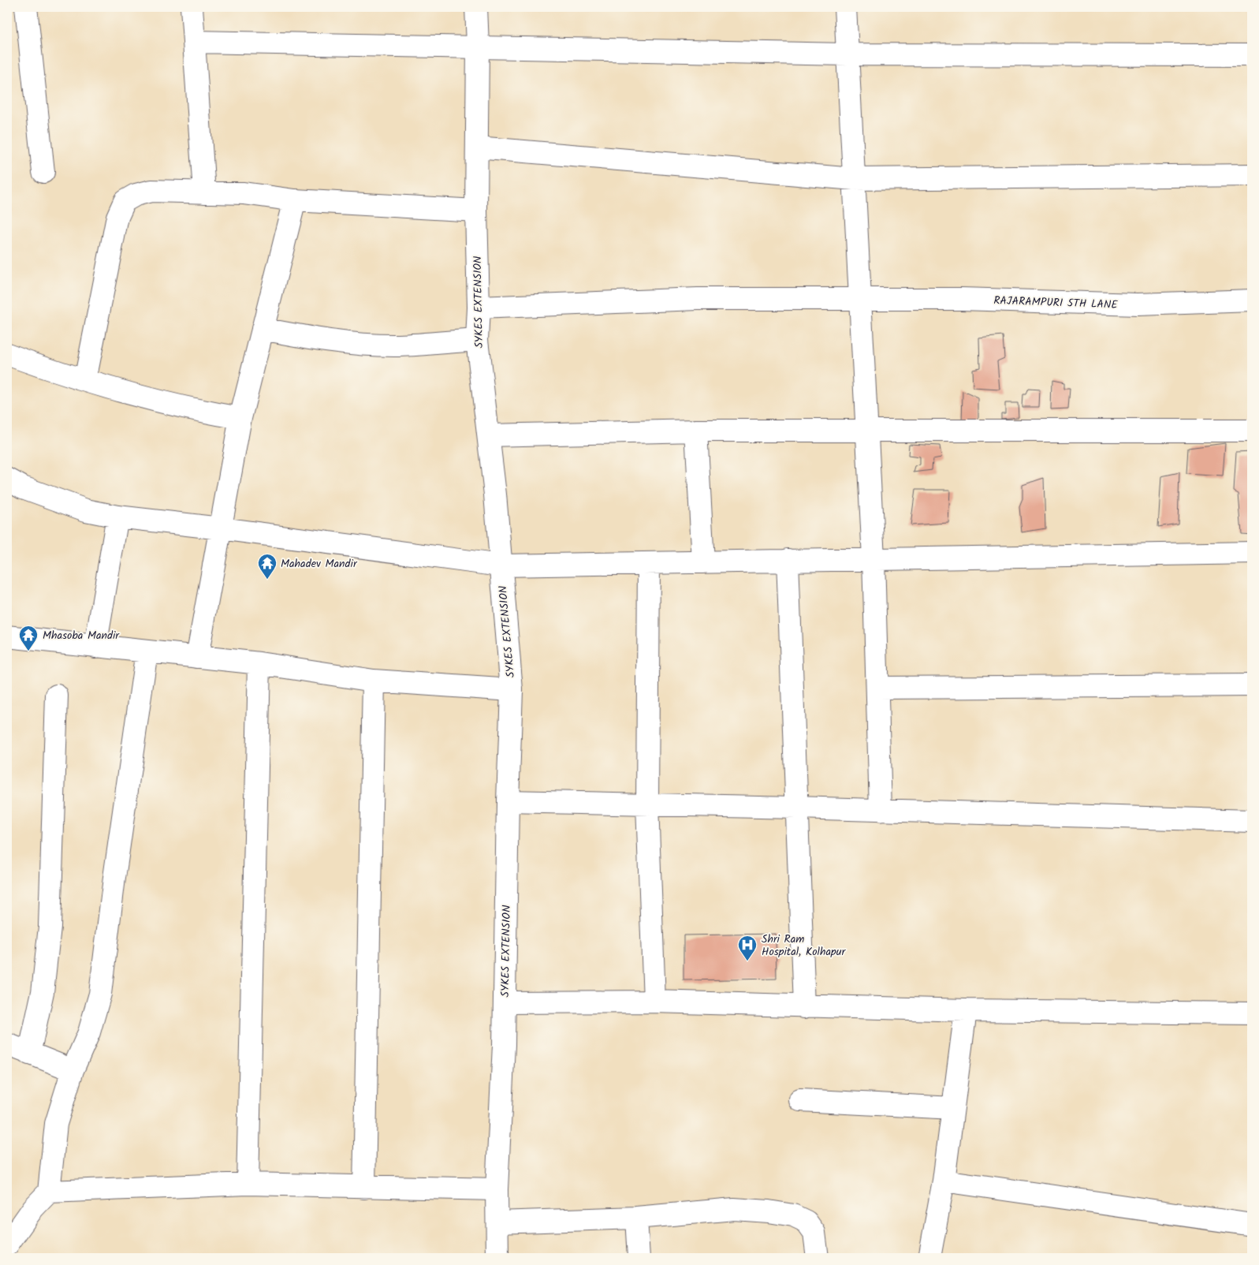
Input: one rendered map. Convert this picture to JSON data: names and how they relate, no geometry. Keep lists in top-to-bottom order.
{
  "streets": {
    "street": ["SYKES EXTENSION", "RAJARAMPURI 5TH LANE"]
  },
  "crossings": [
    ["SYKES EXTENSION", "RAJARAMPURI 5TH LANE"]
  ],
  "places": {
    "temple": ["Mahadev Mandir", "Mhasoba Mandir"],
    "hospital": ["Shri Ram Hospital, Kolhapur"]
  }
}
